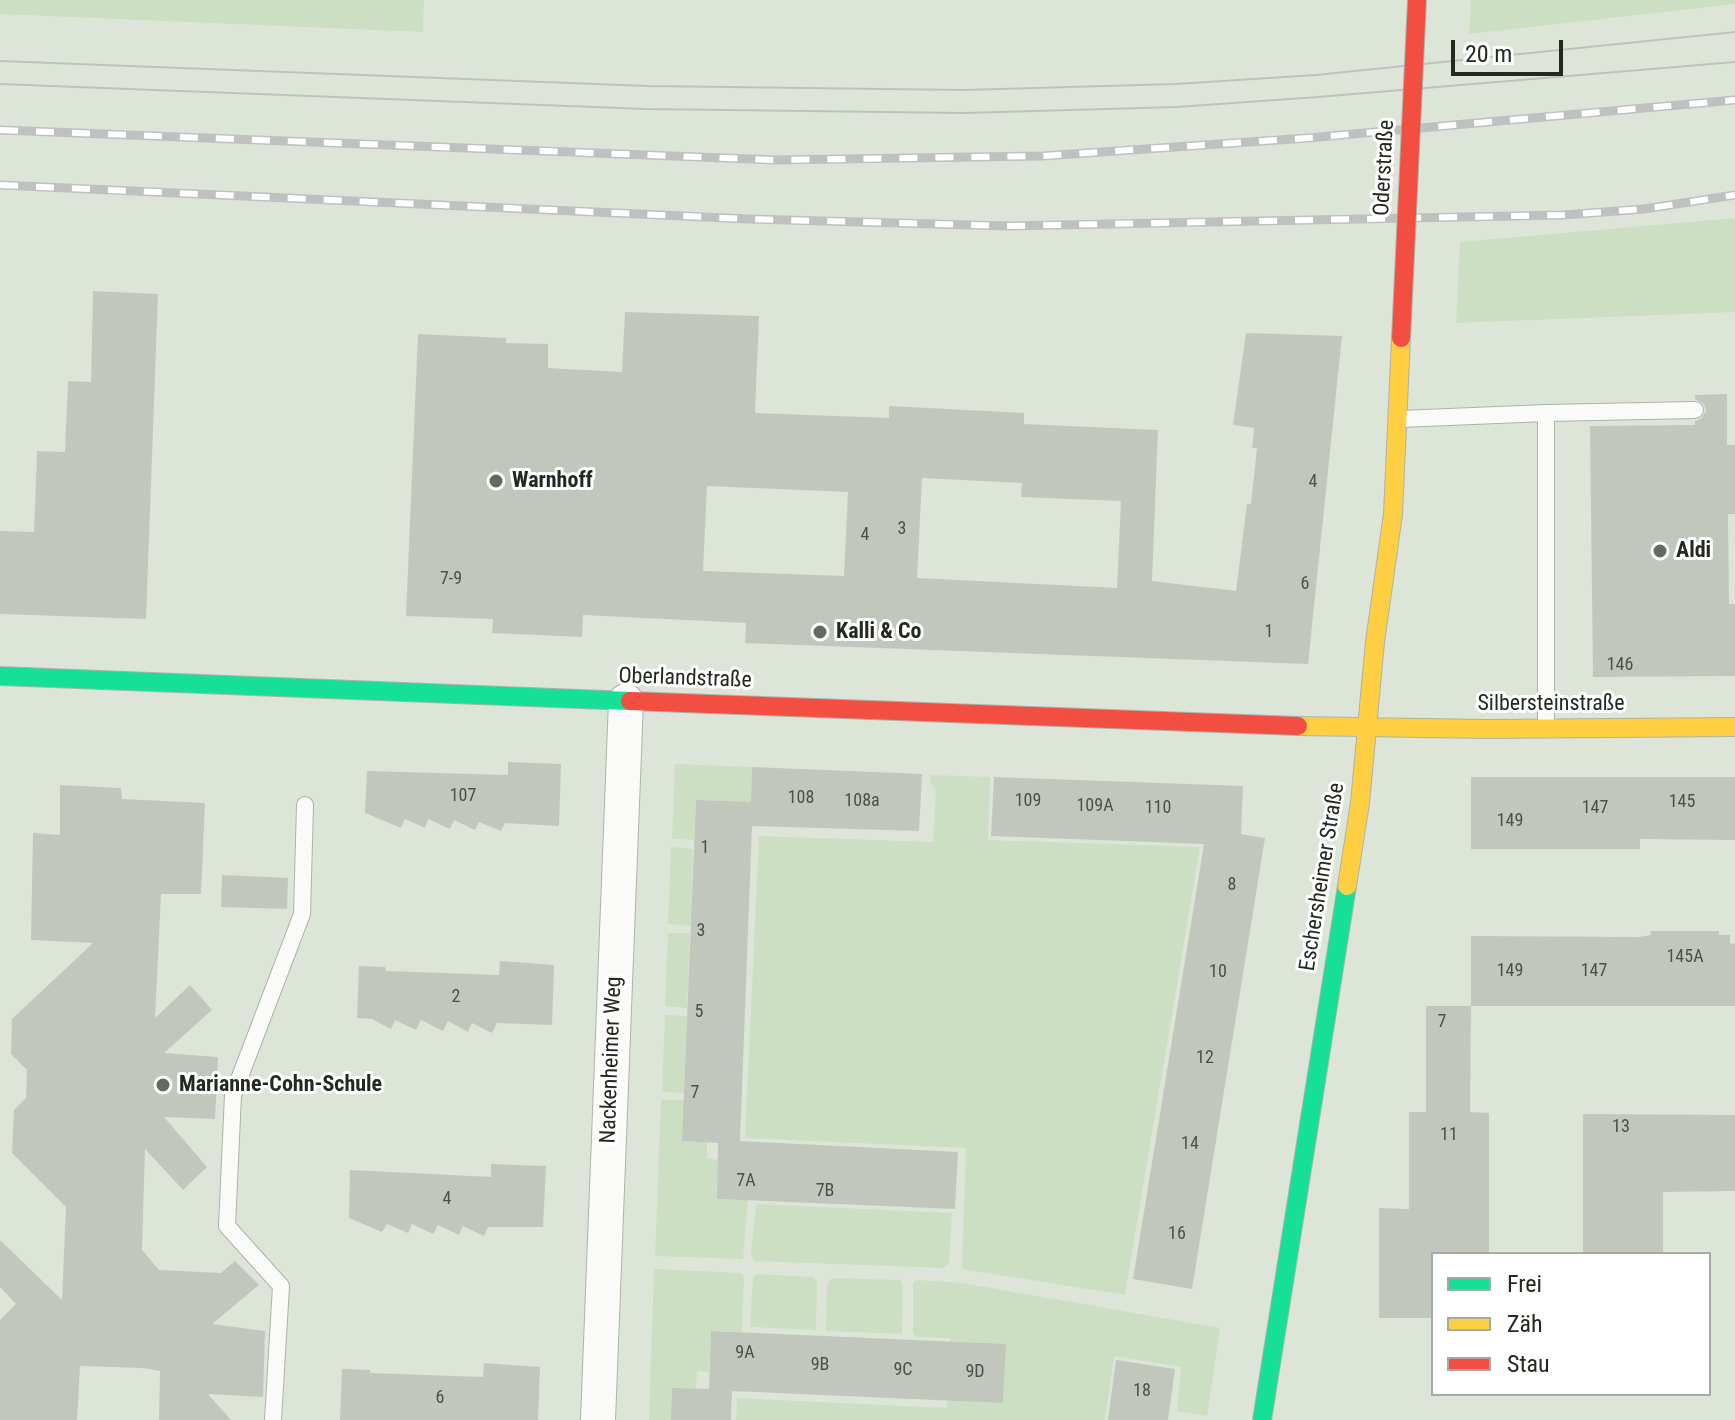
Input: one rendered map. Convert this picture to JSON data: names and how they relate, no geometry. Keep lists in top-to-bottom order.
{
  "streets": {
    "street": [
      "Oderstraße",
      "Oberlandstraße",
      "Silbersteinstraße",
      "Eschersheimer Straße",
      "Nackenheimer Weg"
    ]
  },
  "crossings": [
    ["Oderstraße", "Eschersheimer Straße"],
    ["Oberlandstraße", "Silbersteinstraße"],
    ["Oberlandstraße", "Eschersheimer Straße"],
    ["Oberlandstraße", "Nackenheimer Weg"],
    ["Silbersteinstraße", "Eschersheimer Straße"]
  ],
  "places": [
    "Warnhoff",
    "Aldi",
    "Kalli & Co",
    "Marianne-Cohn-Schule"
  ],
  "house_numbers": [
    "4",
    "3",
    "4",
    "7-9",
    "6",
    "1",
    "146",
    "107",
    "108",
    "108a",
    "109",
    "145",
    "109A",
    "110",
    "147",
    "149",
    "1",
    "8",
    "3",
    "145A",
    "149",
    "147",
    "10",
    "2",
    "5",
    "7",
    "12",
    "7",
    "13",
    "11",
    "14",
    "7A",
    "7B",
    "4",
    "16",
    "9A",
    "9B",
    "9C",
    "9D",
    "18",
    "6"
  ],
  "legend": ["Frei", "Zäh", "Stau"],
  "scale_bar": "20 m"
}
